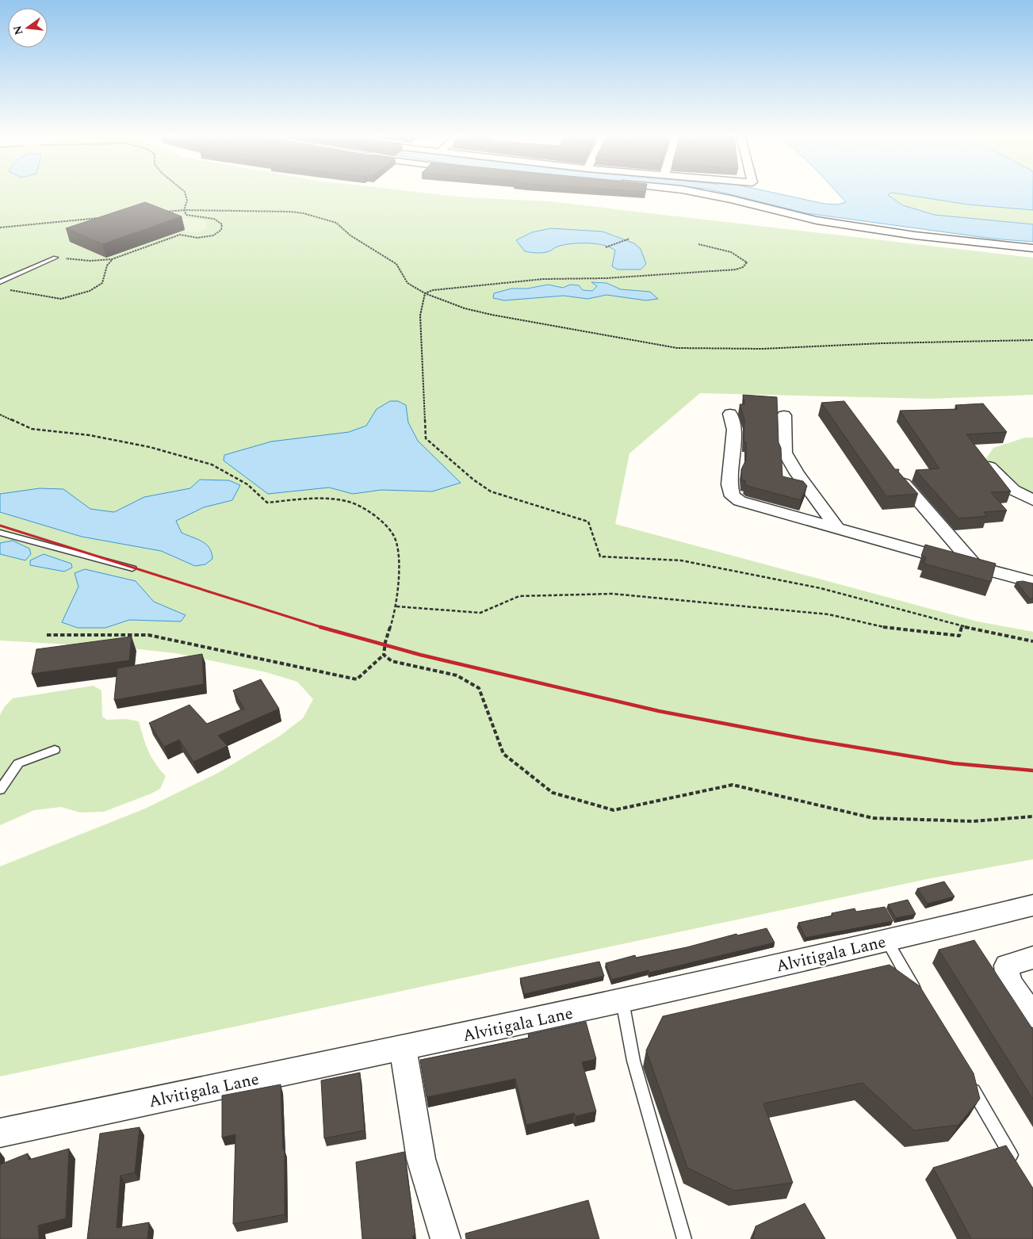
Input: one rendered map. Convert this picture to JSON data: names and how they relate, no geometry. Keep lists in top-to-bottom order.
{
  "streets": {
    "street": ["Alvitigala Lane"]
  },
  "north": "left"
}
